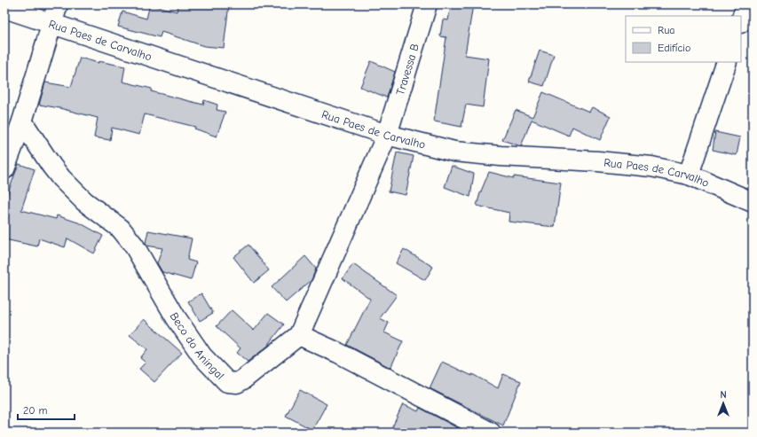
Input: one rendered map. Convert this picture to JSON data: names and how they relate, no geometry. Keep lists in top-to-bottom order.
{
  "streets": {
    "street": ["Rua Paes de Carvalho", "Travessa B", "Beco do Aningal"]
  },
  "crossings": [
    ["Rua Paes de Carvalho", "Travessa B"],
    ["Travessa B", "Beco do Aningal"]
  ],
  "legend": ["Rua", "Edifício"],
  "scale_bar": "20 m",
  "north": "top"
}
